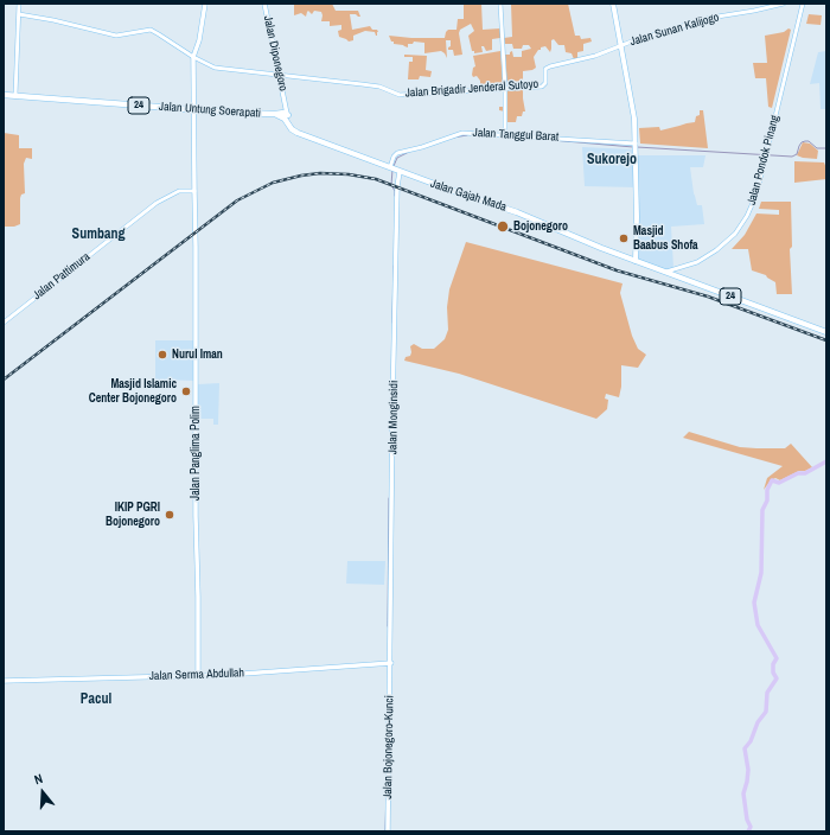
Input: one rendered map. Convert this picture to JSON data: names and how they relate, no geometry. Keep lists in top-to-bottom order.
{
  "streets": {
    "highway": ["24", "Jalan Untung Soerapati", "Jalan Gajah Mada"],
    "main road": [
      "Jalan Diponegoro",
      "Jalan Monginsidi",
      "Jalan Panglima Polim",
      "Jalan Serma Abdullah",
      "Jalan Bojonegoro-Kunci"
    ],
    "street": [
      "Jalan Sunan Kalijogo",
      "Jalan Brigadir Jenderal Sutoyo",
      "Jalan Tanggul Barat",
      "Jalan Pondok Pinang",
      "Jalan Pattimura"
    ]
  },
  "crossings": [
    ["Jalan Sunan Kalijogo", "Jalan Brigadir Jenderal Sutoyo"],
    ["Jalan Diponegoro", "Jalan Brigadir Jenderal Sutoyo"],
    ["Jalan Diponegoro", "Jalan Untung Soerapati"],
    ["Jalan Diponegoro", "Jalan Gajah Mada"],
    ["24", "Jalan Pondok Pinang"],
    ["24", "Jalan Gajah Mada"],
    ["Jalan Untung Soerapati", "Jalan Gajah Mada"],
    ["Jalan Tanggul Barat", "Jalan Gajah Mada"],
    ["Jalan Tanggul Barat", "Jalan Monginsidi"],
    ["Jalan Gajah Mada", "Jalan Monginsidi"],
    ["Jalan Pattimura", "Jalan Panglima Polim"],
    ["Jalan Monginsidi", "Jalan Serma Abdullah"],
    ["Jalan Monginsidi", "Jalan Bojonegoro-Kunci"],
    ["Jalan Panglima Polim", "Jalan Serma Abdullah"],
    ["Jalan Serma Abdullah", "Jalan Bojonegoro-Kunci"]
  ],
  "districts": ["Sukorejo", "Sumbang", "Pacul"],
  "places": [
    "Bojonegoro",
    "Masjid Baabus Shofa",
    "Nurul Iman",
    "Masjid Islamic Center Bojonegoro",
    "IKIP PGRI Bojonegoro"
  ],
  "north": "top"
}
